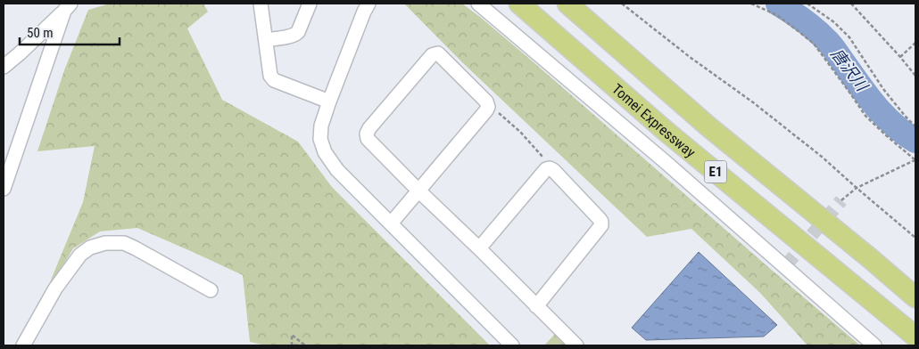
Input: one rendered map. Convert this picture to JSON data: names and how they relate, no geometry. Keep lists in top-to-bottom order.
{
  "streets": {
    "highway": ["Tomei Expressway", "E1"]
  },
  "water": ["唐沢川"],
  "scale_bar": "50 m"
}
